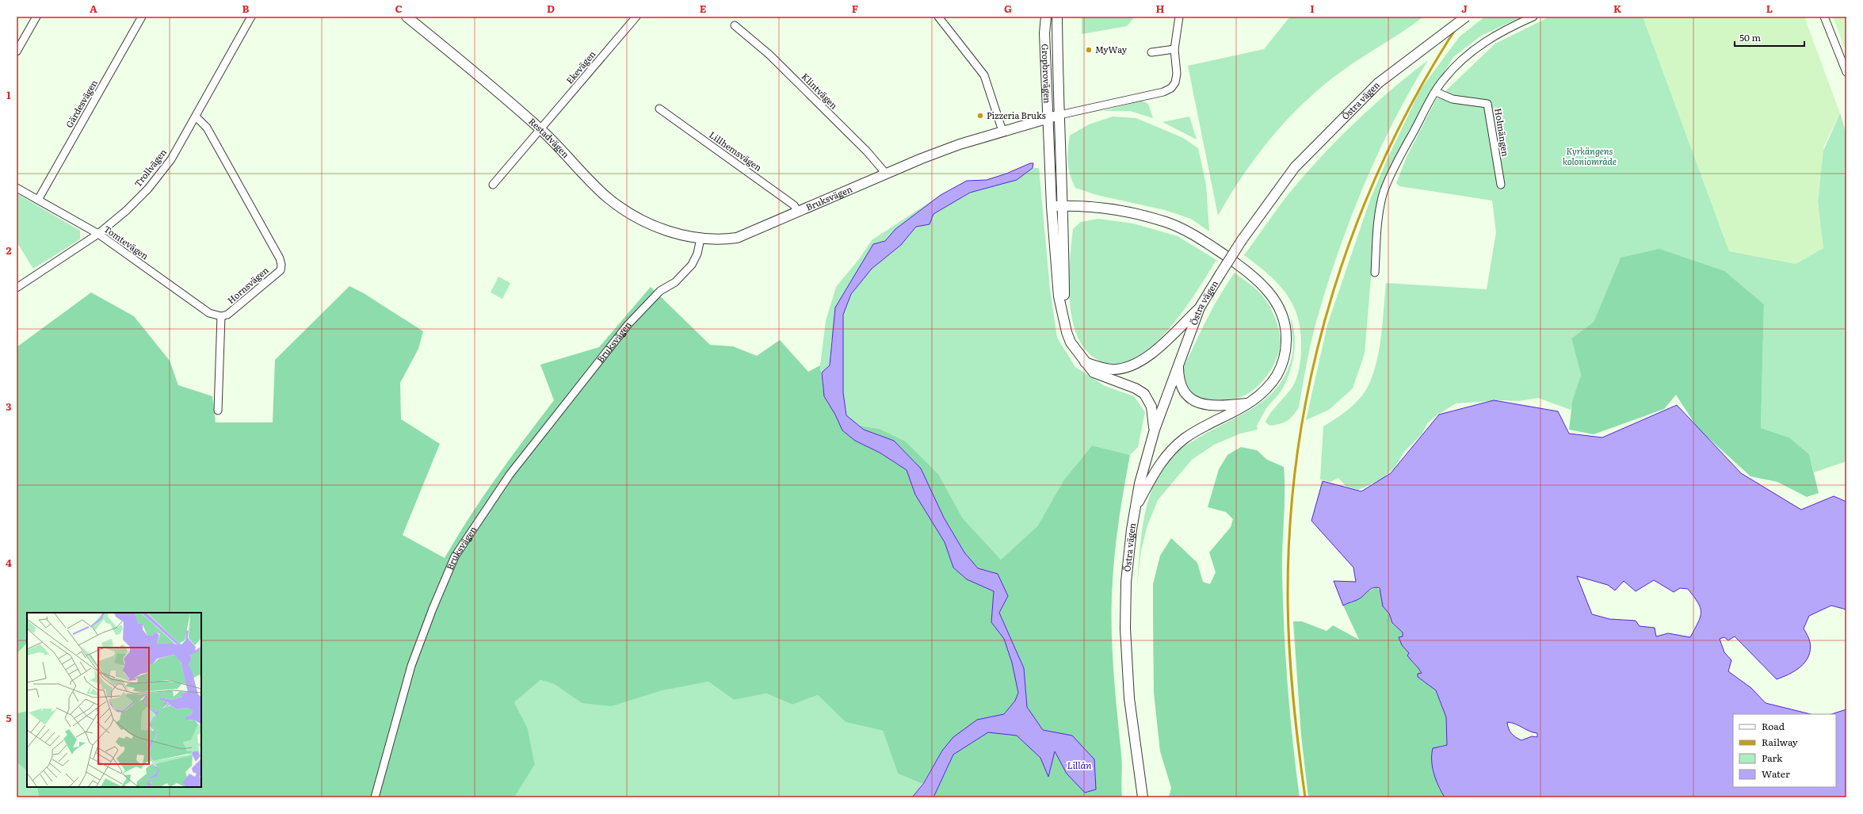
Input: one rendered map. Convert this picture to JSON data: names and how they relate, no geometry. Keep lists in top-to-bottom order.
{
  "streets": {
    "street": [
      "Ekevägen",
      "Gropbrovägen",
      "Klintvägen",
      "Östra vägen",
      "Gärdesvägen",
      "Holmängen",
      "Restadvägen",
      "Lillhemsvägen",
      "Trollvägen",
      "Bruksvägen",
      "Tomtevägen",
      "Hornsvägen"
    ]
  },
  "crossings": [
    ["Ekevägen", "Restadvägen"],
    ["Gropbrovägen", "Bruksvägen"],
    ["Klintvägen", "Bruksvägen"],
    ["Gärdesvägen", "Tomtevägen"],
    ["Restadvägen", "Bruksvägen"],
    ["Lillhemsvägen", "Bruksvägen"],
    ["Trollvägen", "Tomtevägen"],
    ["Trollvägen", "Hornsvägen"],
    ["Tomtevägen", "Hornsvägen"]
  ],
  "water": ["Lillån"],
  "parks": ["Kyrkängens koloniområde"],
  "places": ["MyWay", "Pizzeria Bruks"],
  "legend": [
    "Road",
    "Railway",
    "Park",
    "Water"
  ],
  "scale_bar": "50 m",
  "grid": {
    "columns": [
      "A",
      "B",
      "C",
      "D",
      "E",
      "F",
      "G",
      "H",
      "I",
      "J",
      "K",
      "L"
    ],
    "rows": [
      "1",
      "2",
      "3",
      "4",
      "5"
    ]
  }
}
